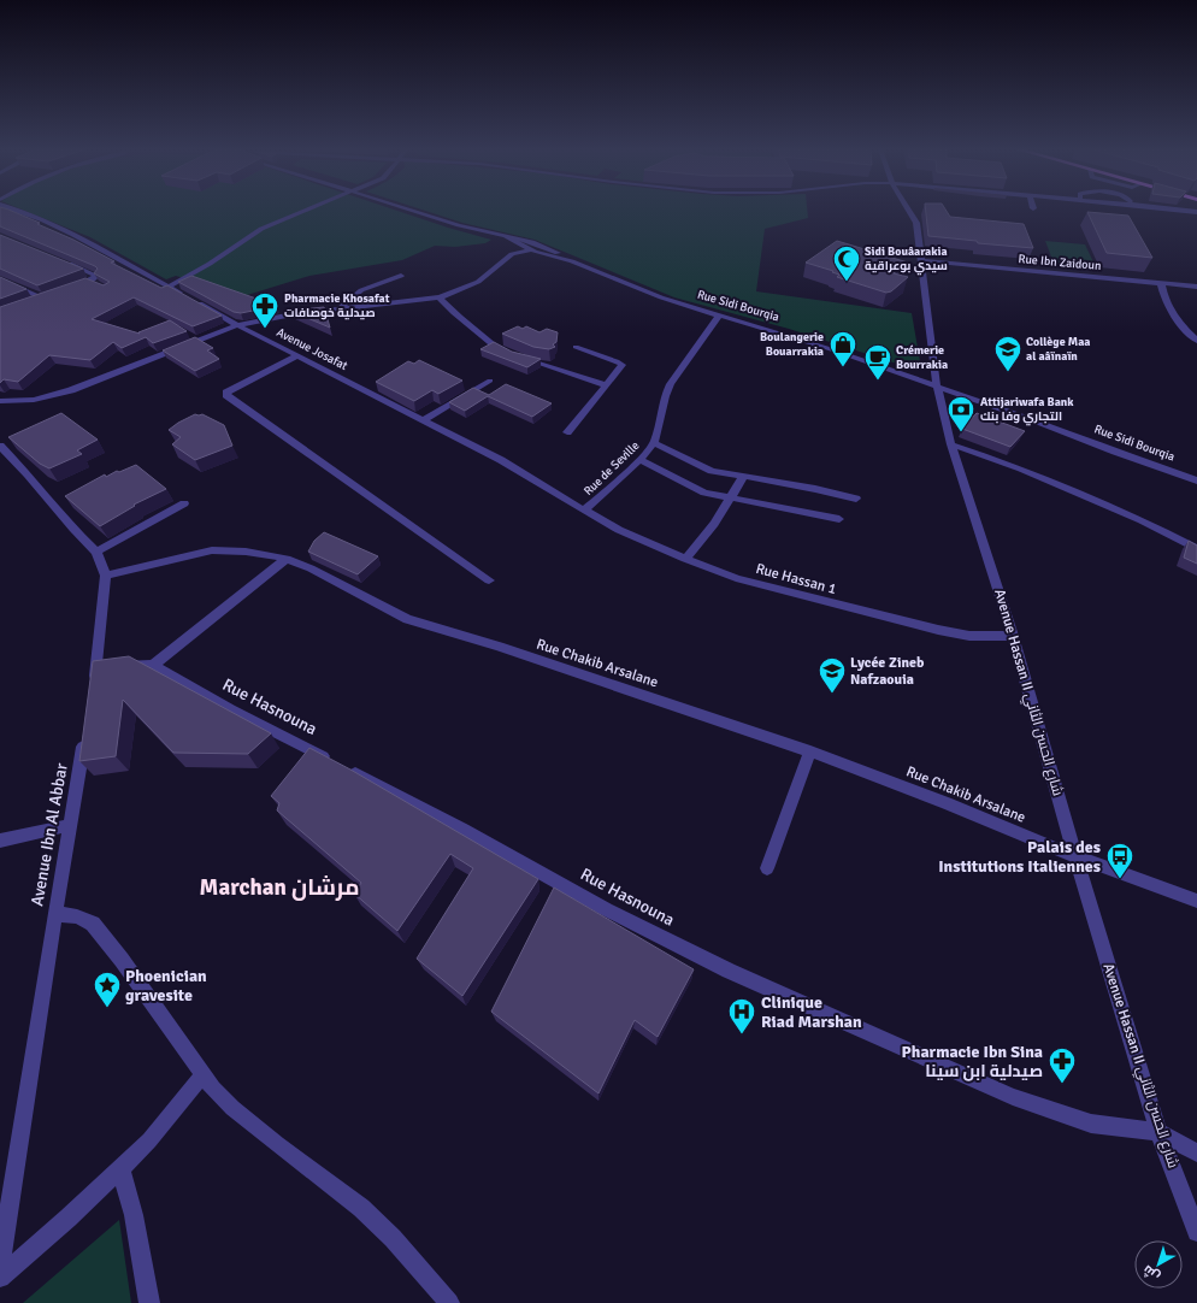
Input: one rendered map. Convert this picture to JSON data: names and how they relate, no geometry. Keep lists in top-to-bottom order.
{
  "streets": {
    "street": [
      "Rue Ibn Zaidoun",
      "Rue Sidi Bourqia",
      "Avenue Josafat",
      "Rue de Seville",
      "Rue Hassan 1",
      "Rue Chakib Arsalane",
      "Avenue Hassan II شارع الحسن الثاني",
      "Rue Hasnouna",
      "Avenue Ibn Al Abbar"
    ]
  },
  "crossings": [
    ["Rue Ibn Zaidoun", "Avenue Hassan II شارع الحسن الثاني"],
    ["Rue Sidi Bourqia", "Rue de Seville"],
    ["Rue Sidi Bourqia", "Avenue Hassan II شارع الحسن الثاني"],
    ["Avenue Josafat", "Rue de Seville"],
    ["Avenue Josafat", "Rue Hassan 1"],
    ["Rue de Seville", "Rue Hassan 1"],
    ["Rue Hassan 1", "Avenue Hassan II شارع الحسن الثاني"],
    ["Rue Chakib Arsalane", "Avenue Hassan II شارع الحسن الثاني"],
    ["Avenue Hassan II شارع الحسن الثاني", "Rue Hasnouna"]
  ],
  "districts": ["Marchan مرشان"],
  "places": {
    "mosque": ["Sidi Bouâarakia سيدي بوعراقية"],
    "pharmacy": ["Pharmacie Khosafat صيدلية خوصافات", "Pharmacie Ibn Sina صيدلية ابن سينا"],
    "shop": ["Boulangerie Bouarrakia"],
    "school or university": ["Collège Maa al aâïnaïn", "Lycée Zineb Nafzaouia"],
    "cafe": ["Crémerie Bourrakia"],
    "bank": ["Attijariwafa Bank التجاري وفا بنك"],
    "bus stop": ["Palais des Institutions Italiennes"],
    "place": ["Phoenician gravesite"],
    "hospital": ["Clinique Riad Marshan"]
  },
  "north": "bottom left"
}
